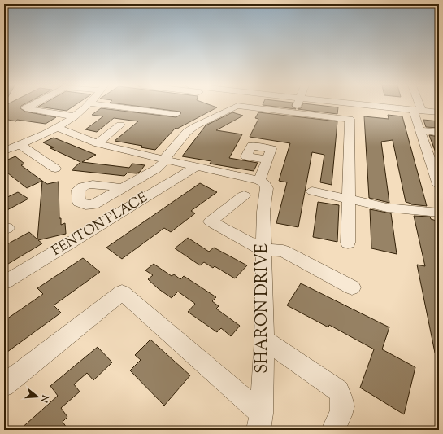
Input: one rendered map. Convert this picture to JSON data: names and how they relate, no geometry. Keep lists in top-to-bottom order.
{
  "streets": {
    "street": ["FENTON PLACE", "SHARON DRIVE"]
  },
  "north": "right"
}
